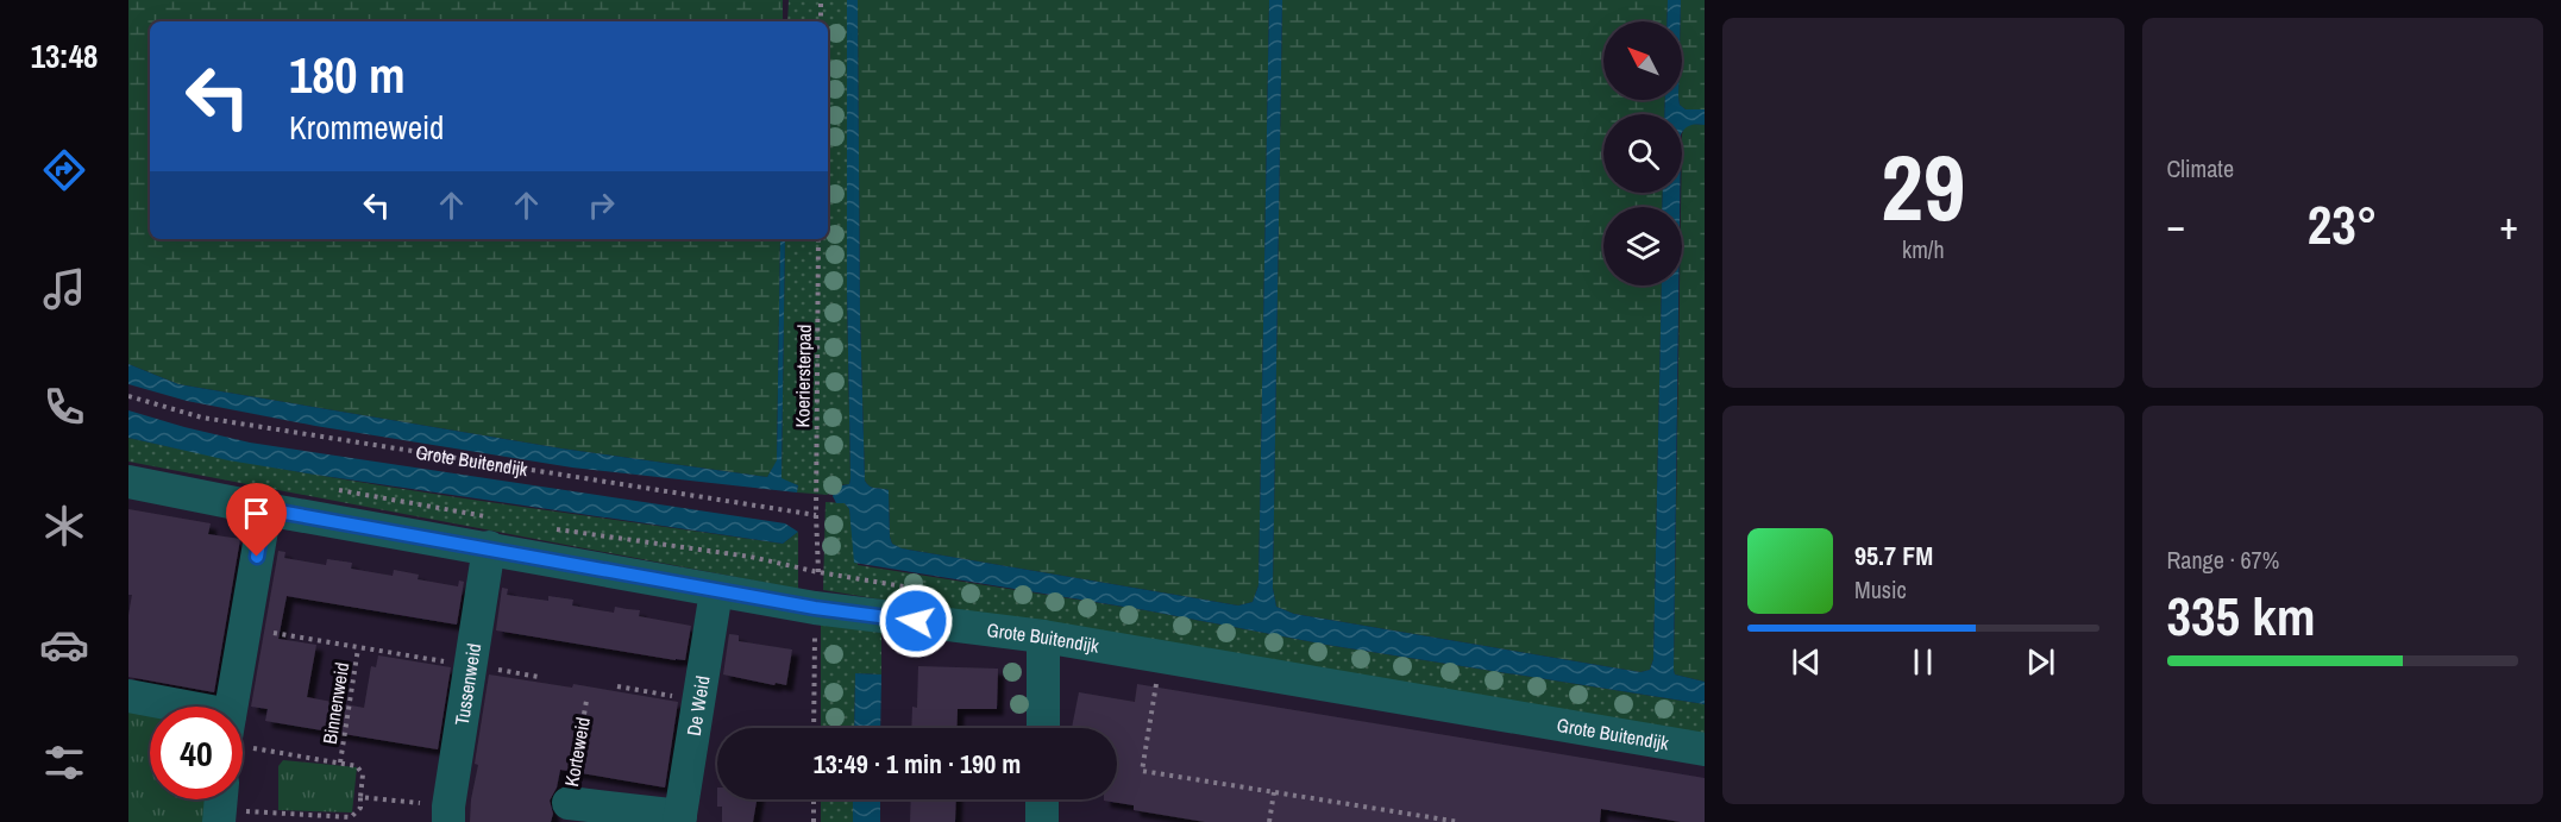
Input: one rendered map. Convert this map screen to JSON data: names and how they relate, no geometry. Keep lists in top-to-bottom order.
{
  "streets": {
    "street": [
      "Grote Buitendijk",
      "Tussenweid",
      "De Weid",
      "Korteweid"
    ],
    "path": ["Koeriersterpad", "Binnenweid"]
  },
  "crossings": [
    ["Koeriersterpad", "Grote Buitendijk"],
    ["Grote Buitendijk", "Tussenweid"],
    ["Grote Buitendijk", "De Weid"],
    ["Tussenweid", "Binnenweid"],
    ["De Weid", "Korteweid"]
  ],
  "north": "top left",
  "page": {
    "tabs": "13:48",
    "tile": [
      ["29", "km/h"],
      "Climate",
      ["Range · 67%", "335 km"]
    ],
    "turn": ["180 m", "Krommeweid"],
    "heat": ["−", "23°", "+"],
    "song": ["95.7 FM", "Music"],
    "limit": "40",
    "trip": "13:49 · 1 min · 190 m"
  }
}
